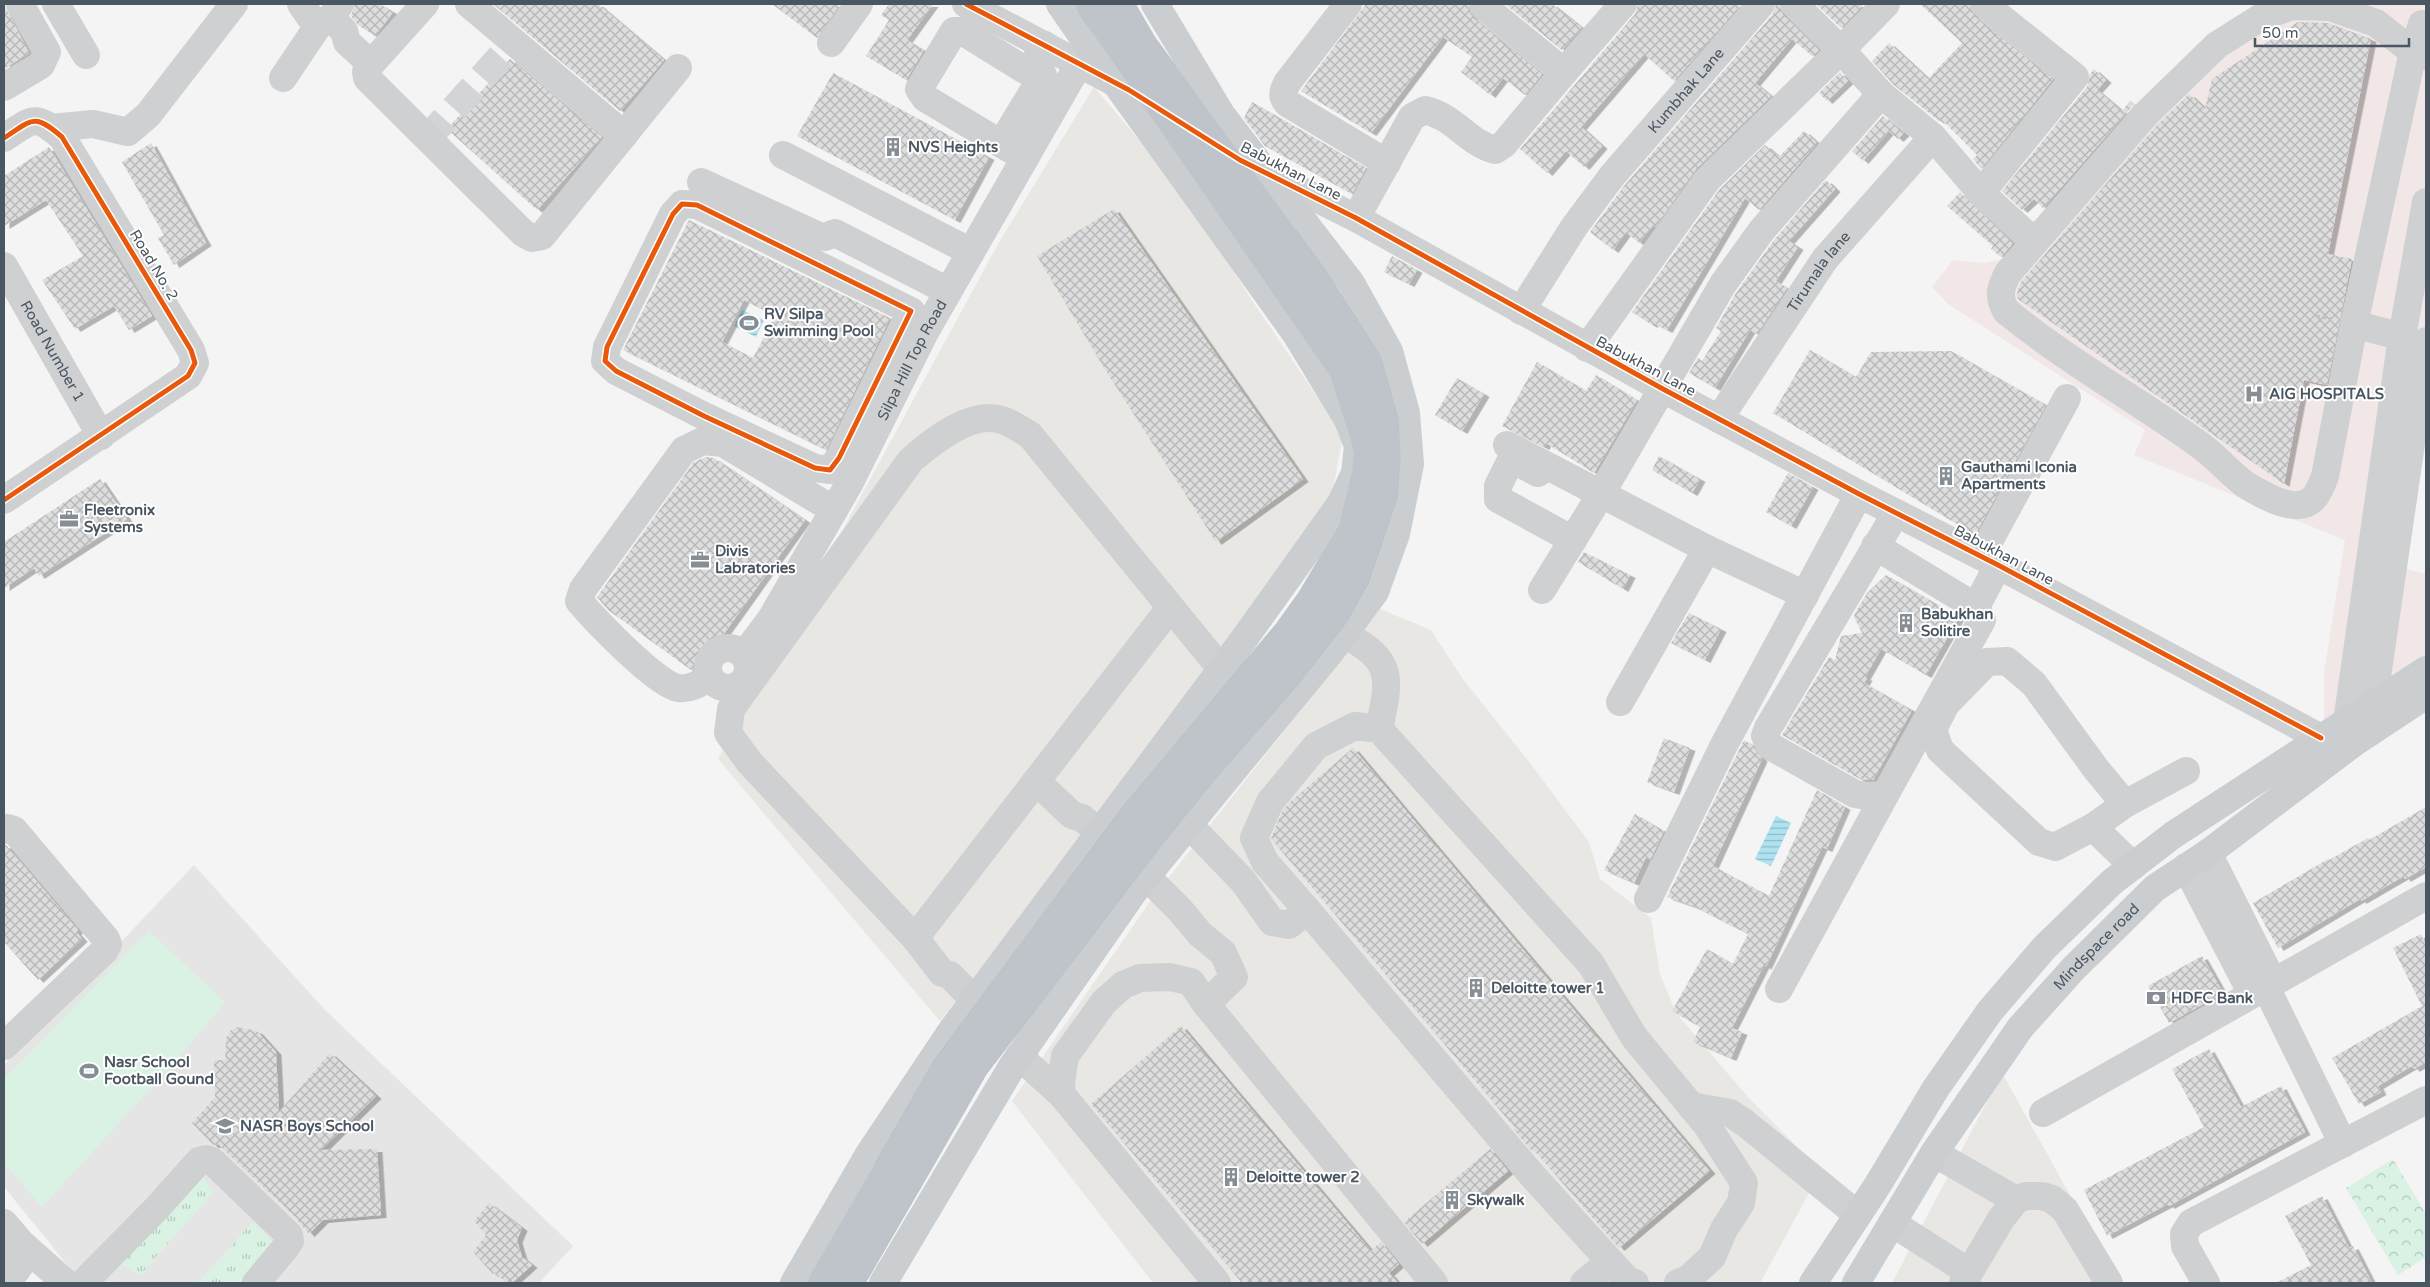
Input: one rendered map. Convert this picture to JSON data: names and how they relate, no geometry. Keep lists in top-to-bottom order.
{
  "streets": {
    "main road": ["Mindspace road"],
    "street": [
      "Kumbhak Lane",
      "Babukhan Lane",
      "Road No. 2",
      "Tirumala lane",
      "Road Number 1",
      "Silpa Hill Top Road"
    ]
  },
  "crossings": [
    ["Kumbhak Lane", "Babukhan Lane"],
    ["Babukhan Lane", "Tirumala lane"],
    ["Babukhan Lane", "Silpa Hill Top Road"],
    ["Road No. 2", "Road Number 1"]
  ],
  "places": {
    "building": [
      "NVS Heights",
      "Gauthami Iconia Apartments",
      "Babukhan Solitire",
      "Deloitte tower 1",
      "Deloitte tower 2",
      "Skywalk"
    ],
    "sports": ["RV Silpa Swimming Pool", "Nasr School Football Gound"],
    "hospital": ["AIG HOSPITALS"],
    "office": ["Fleetronix Systems", "Divis Labratories"],
    "bank": ["HDFC Bank"],
    "school or university": ["NASR Boys School"]
  },
  "scale_bar": "50 m"
}
